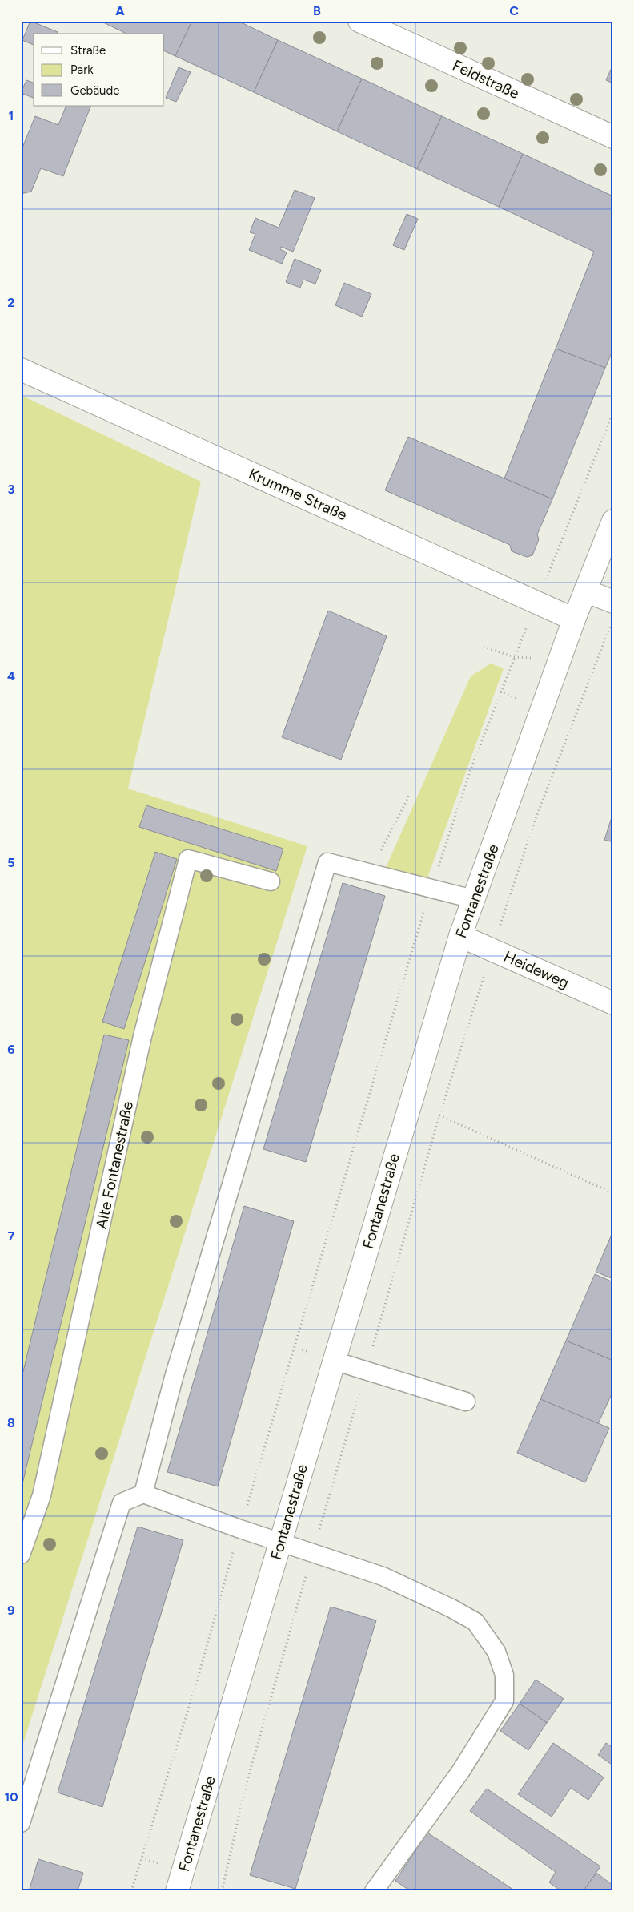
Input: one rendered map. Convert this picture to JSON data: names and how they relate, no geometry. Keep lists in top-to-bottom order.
{
  "streets": {
    "street": [
      "Feldstraße",
      "Krumme Straße",
      "Fontanestraße",
      "Heideweg"
    ],
    "lane": ["Alte Fontanestraße"]
  },
  "crossings": [
    ["Krumme Straße", "Fontanestraße"],
    ["Fontanestraße", "Heideweg"]
  ],
  "legend": ["Straße", "Park", "Gebäude"],
  "grid": {
    "columns": ["A", "B", "C"],
    "rows": [
      "1",
      "2",
      "3",
      "4",
      "5",
      "6",
      "7",
      "8",
      "9",
      "10"
    ]
  }
}
